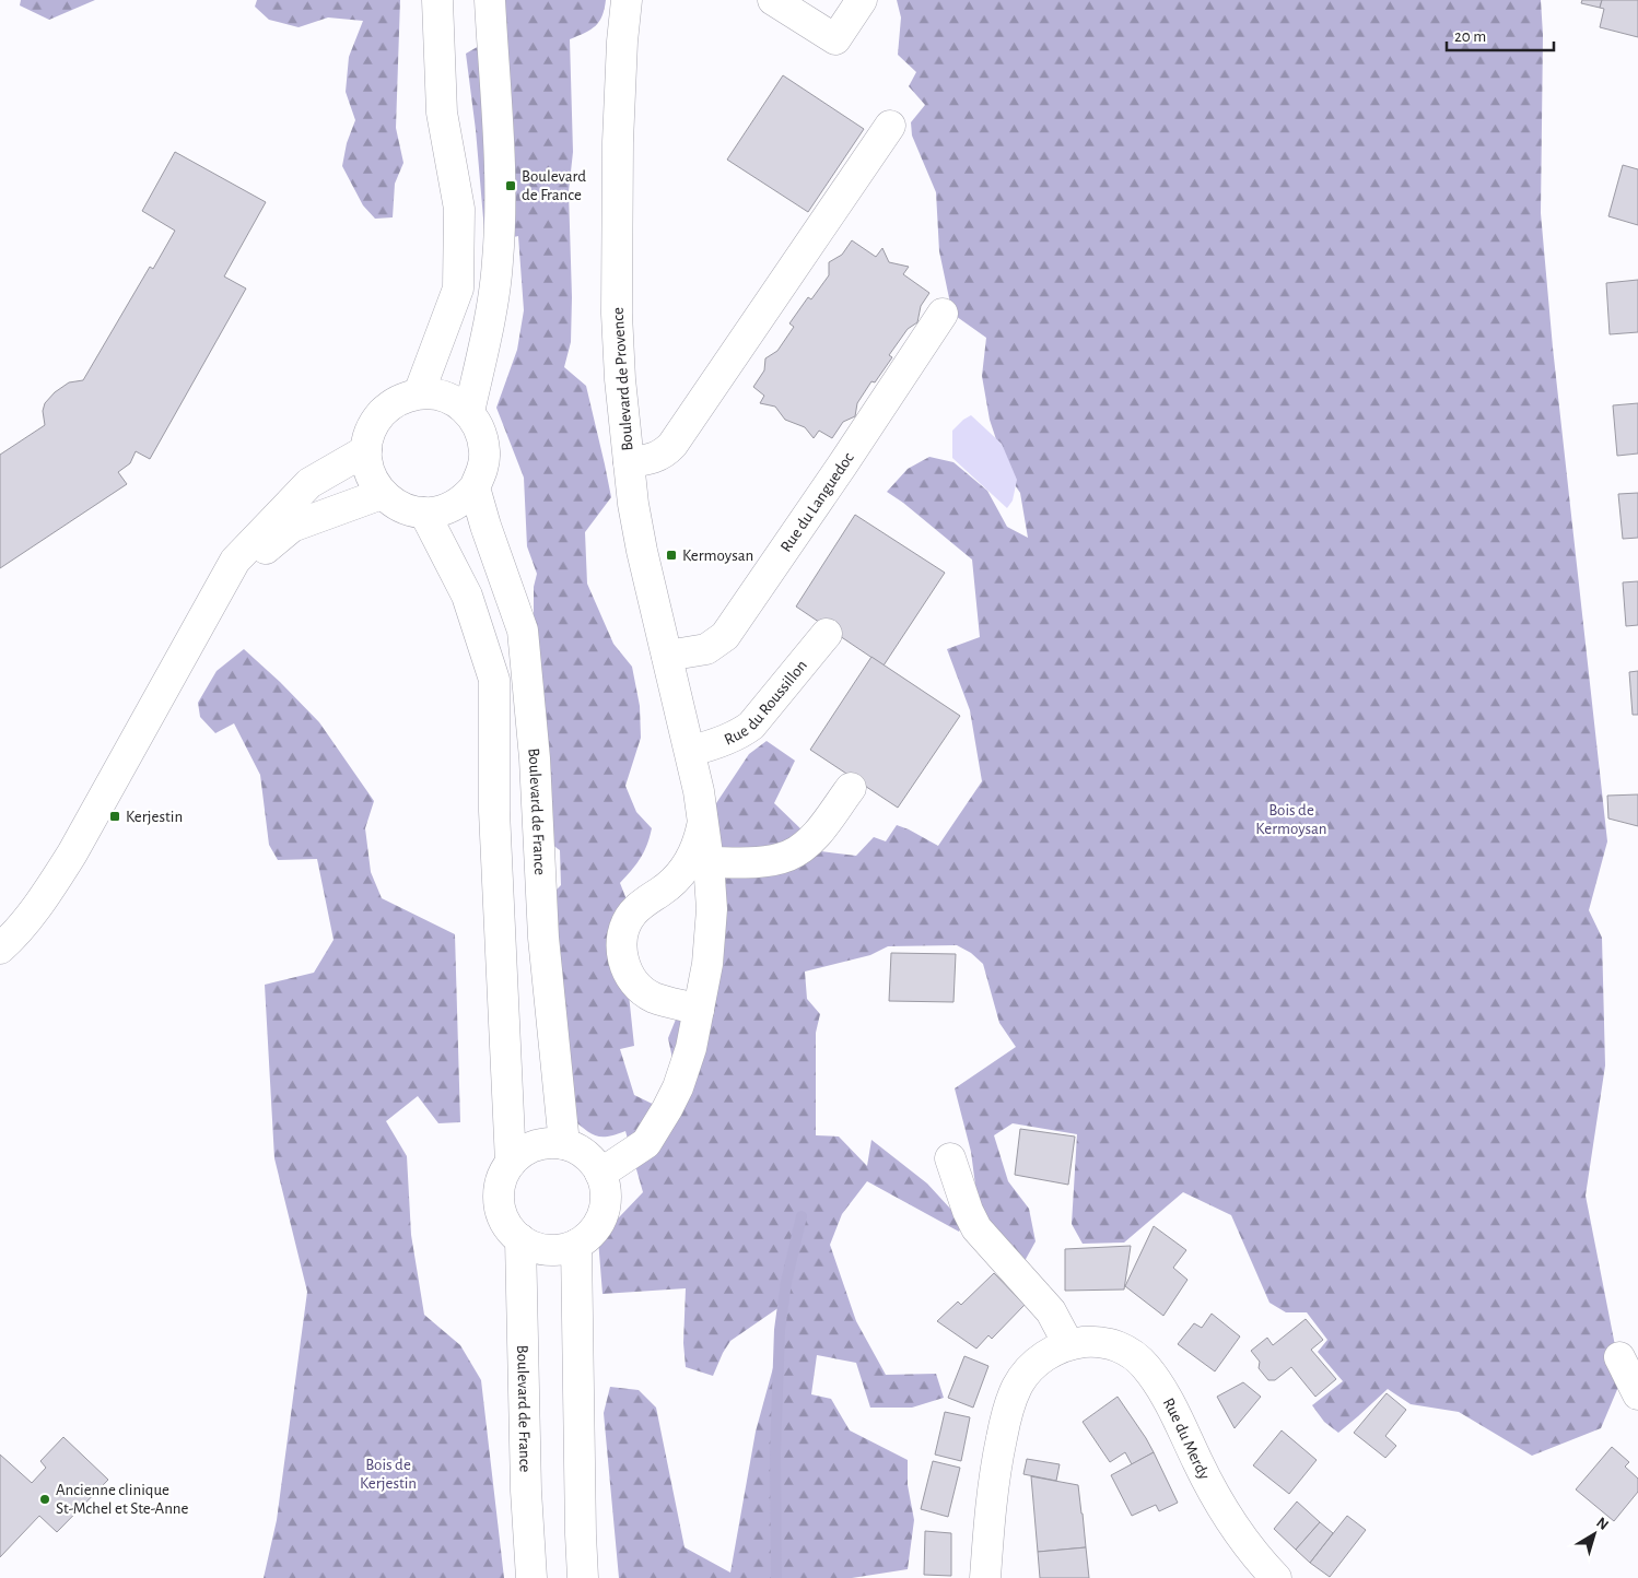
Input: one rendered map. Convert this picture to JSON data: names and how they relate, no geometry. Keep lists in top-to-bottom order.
{
  "streets": {
    "street": [
      "Boulevard de Provence",
      "Rue du Languedoc",
      "Rue du Roussillon",
      "Boulevard de France",
      "Rue du Merdy"
    ]
  },
  "crossings": [
    ["Boulevard de Provence", "Rue du Languedoc"],
    ["Boulevard de Provence", "Rue du Roussillon"]
  ],
  "parks": ["Bois de Kermoysan", "Bois de Kerjestin"],
  "places": {
    "transit": ["Boulevard de France", "Kermoysan", "Kerjestin"],
    "other": ["Ancienne clinique St-Mchel et Ste-Anne"]
  },
  "scale_bar": "20 m",
  "north": "top right"
}
